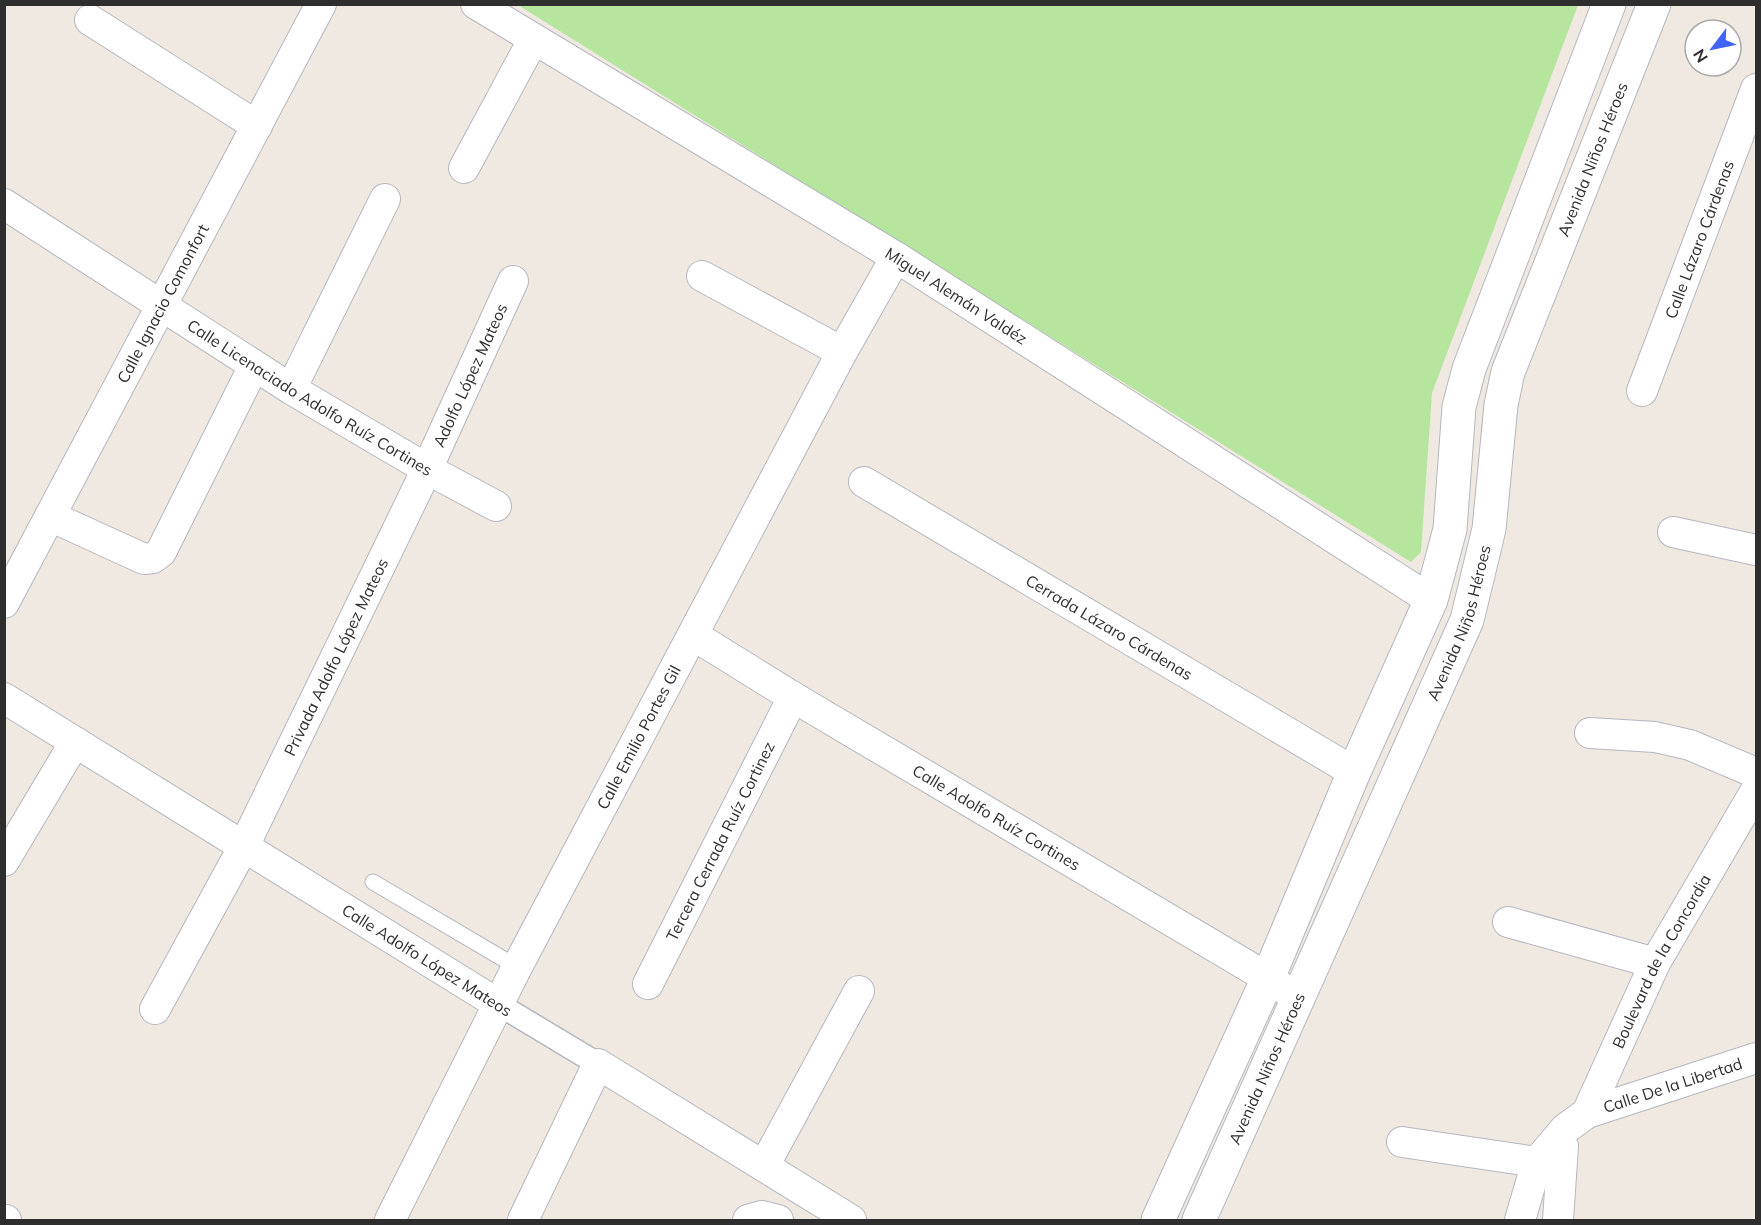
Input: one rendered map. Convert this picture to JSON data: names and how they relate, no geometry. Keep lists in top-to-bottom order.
{
  "streets": {
    "main road": ["Avenida Niños Héroes"],
    "street": [
      "Calle Lázaro Cárdenas",
      "Miguel Alemán Valdéz",
      "Calle Ignacio Comonfort",
      "Adolfo López Mateos",
      "Calle Licenaciado Adolfo Ruíz Cortines",
      "Cerrada Lázaro Cárdenas",
      "Privada Adolfo López Mateos",
      "Calle Emilio Portes Gil",
      "Calle Adolfo Ruíz Cortines",
      "Tercera Cerrada Ruíz Cortinez",
      "Calle Adolfo López Mateos",
      "Boulevard de la Concordia",
      "Calle De la Libertad"
    ]
  },
  "crossings": [
    ["Avenida Niños Héroes", "Miguel Alemán Valdéz"],
    ["Avenida Niños Héroes", "Cerrada Lázaro Cárdenas"],
    ["Avenida Niños Héroes", "Calle Adolfo Ruíz Cortines"],
    ["Miguel Alemán Valdéz", "Calle Emilio Portes Gil"],
    ["Calle Ignacio Comonfort", "Calle Licenaciado Adolfo Ruíz Cortines"],
    ["Adolfo López Mateos", "Calle Licenaciado Adolfo Ruíz Cortines"],
    ["Adolfo López Mateos", "Privada Adolfo López Mateos"],
    ["Calle Licenaciado Adolfo Ruíz Cortines", "Privada Adolfo López Mateos"],
    ["Privada Adolfo López Mateos", "Calle Adolfo López Mateos"],
    ["Calle Emilio Portes Gil", "Calle Adolfo Ruíz Cortines"],
    ["Calle Emilio Portes Gil", "Calle Adolfo López Mateos"],
    ["Calle Adolfo Ruíz Cortines", "Tercera Cerrada Ruíz Cortinez"],
    ["Boulevard de la Concordia", "Calle De la Libertad"]
  ],
  "north": "bottom left"
}
